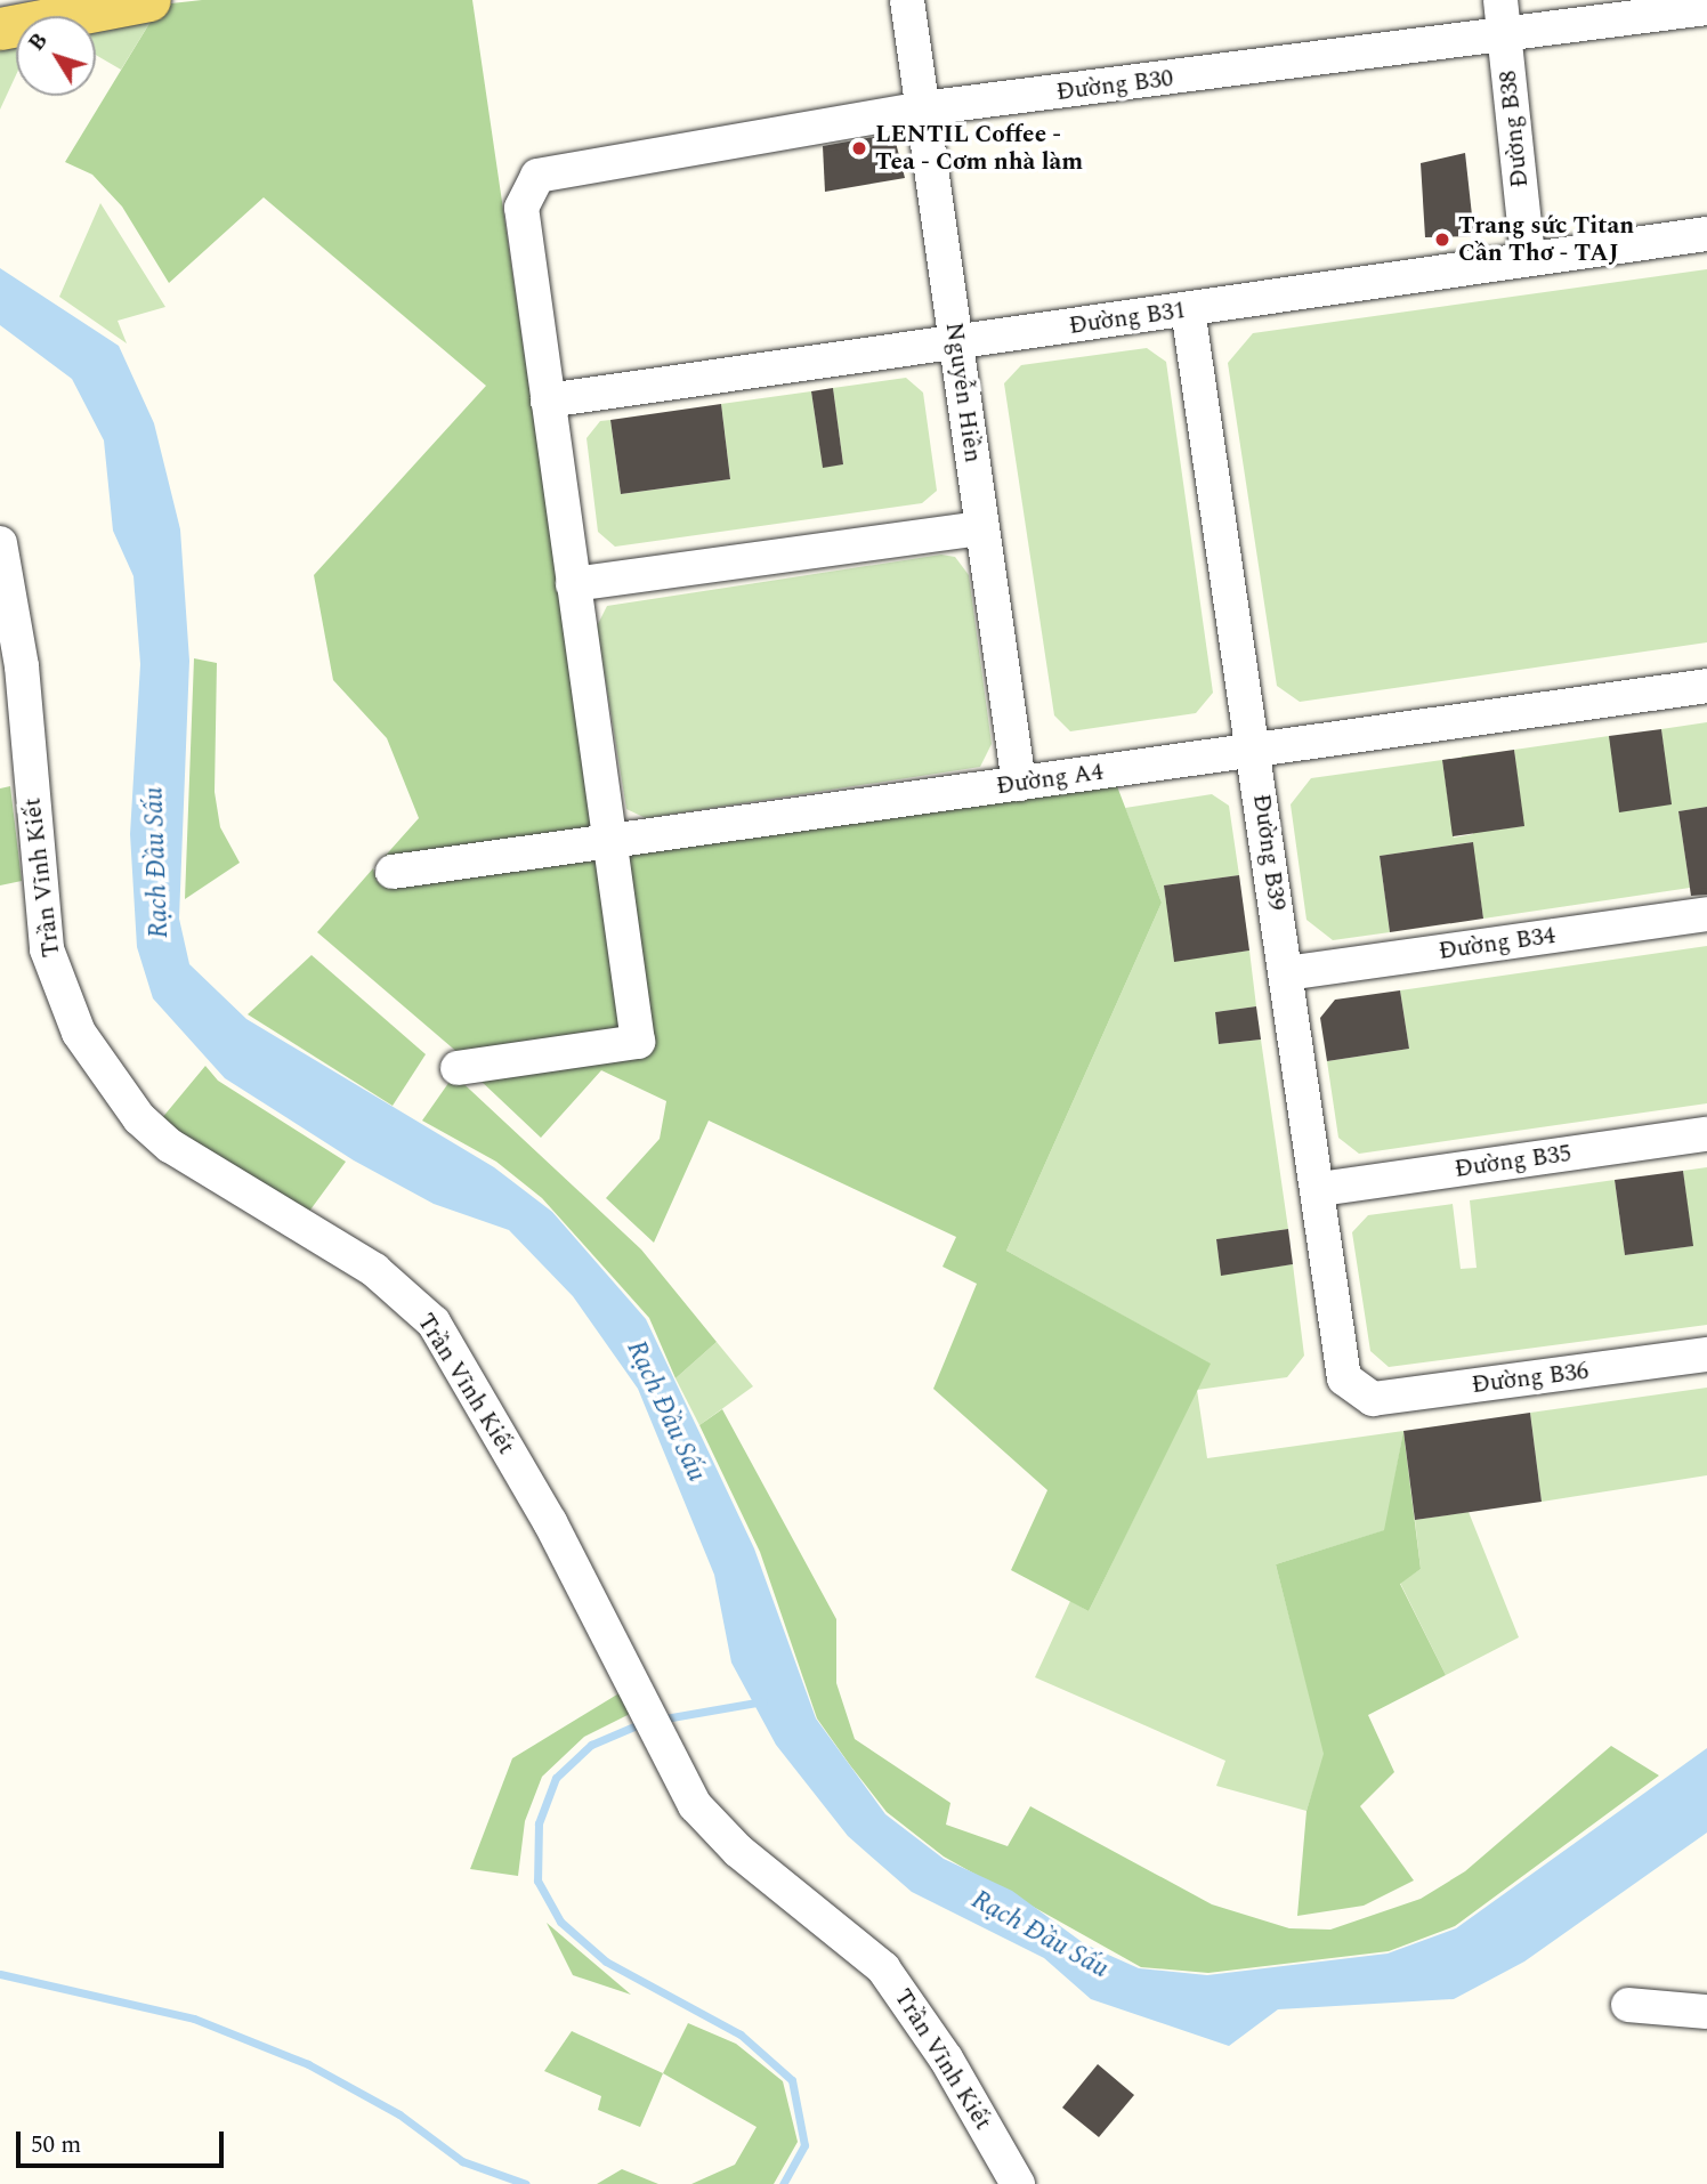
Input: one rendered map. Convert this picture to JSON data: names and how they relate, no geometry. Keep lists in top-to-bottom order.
{
  "streets": {
    "street": [
      "Đường B30",
      "Đường B38",
      "Đường B31",
      "Nguyễn Hiền",
      "Đường A4",
      "Đường B39",
      "Trần Vĩnh Kiết",
      "Đường B34",
      "Đường B35",
      "Đường B36"
    ]
  },
  "crossings": [
    ["Đường B30", "Đường B38"],
    ["Đường B30", "Đường B31"],
    ["Đường B30", "Nguyễn Hiền"],
    ["Đường B38", "Đường B31"],
    ["Đường B31", "Nguyễn Hiền"],
    ["Đường B31", "Đường B39"],
    ["Nguyễn Hiền", "Đường A4"],
    ["Đường A4", "Đường B39"],
    ["Đường B39", "Đường B34"],
    ["Đường B39", "Đường B35"],
    ["Đường B39", "Đường B36"]
  ],
  "water": ["Rạch Đầu Sấu"],
  "places": ["LENTIL Coffee - Tea - Cơm nhà làm", "Trang sức Titan Cần Thơ - TAJ"],
  "scale_bar": "50 m",
  "north": "top left"
}
